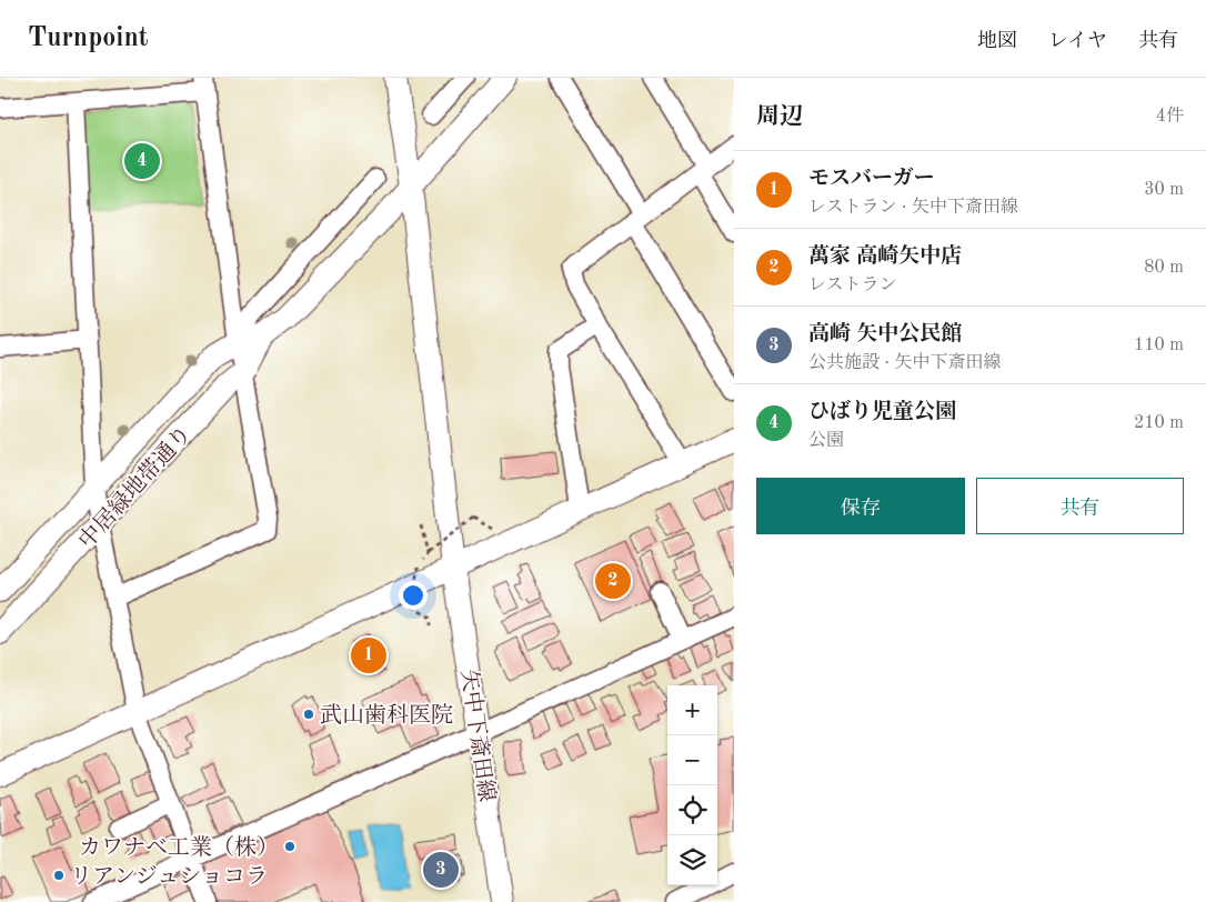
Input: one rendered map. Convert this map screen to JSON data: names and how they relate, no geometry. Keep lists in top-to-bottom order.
{
  "streets": {
    "street": ["中居緑地帯通り", "矢中下斎田線"]
  },
  "crossings": [
    ["中居緑地帯通り", "矢中下斎田線"]
  ],
  "places": ["武山歯科医院", "カワナベ工業（株）", "リアンジュショコラ"],
  "page": {
    "header": "Turnpoint",
    "nav": ["地図", "レイヤ", "共有"],
    "heading": ["周辺", "4件"],
    "pins": [
      "4",
      "2",
      "1",
      "3"
    ],
    "list": [
      {
        "mark": "1",
        "name": "モスバーガー",
        "note": "レストラン · 矢中下斎田線",
        "value": "30 m"
      },
      {
        "mark": "2",
        "name": "萬家 高崎矢中店",
        "note": "レストラン",
        "value": "80 m"
      },
      {
        "mark": "3",
        "name": "高崎 矢中公民館",
        "note": "公共施設 · 矢中下斎田線",
        "value": "110 m"
      },
      {
        "mark": "4",
        "name": "ひばり児童公園",
        "note": "公園",
        "value": "210 m"
      }
    ],
    "buttons": ["保存", "共有"],
    "map_buttons": ["+", "−"]
  }
}
